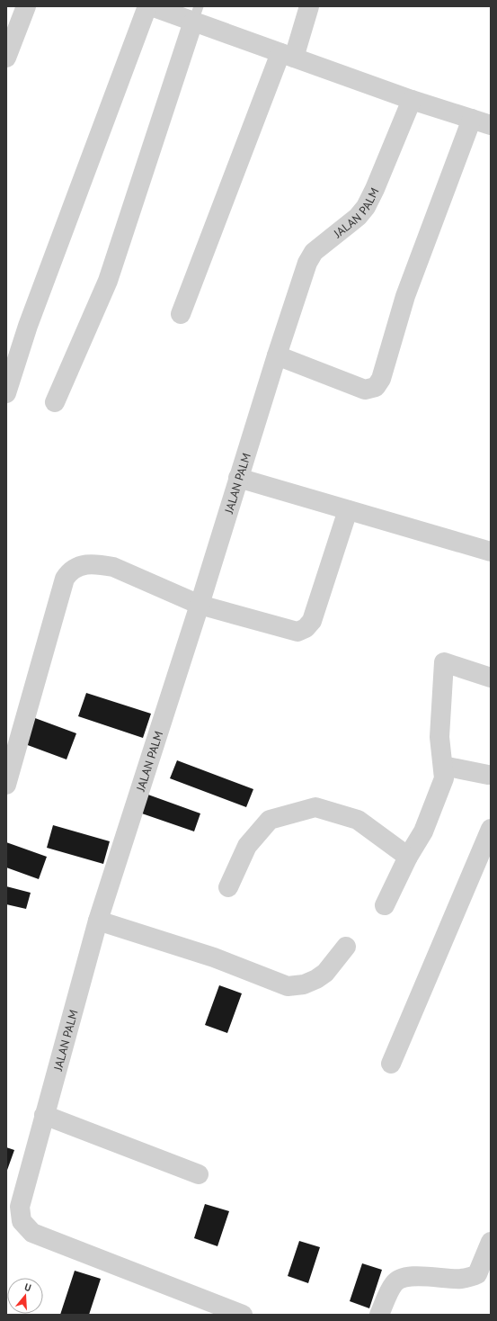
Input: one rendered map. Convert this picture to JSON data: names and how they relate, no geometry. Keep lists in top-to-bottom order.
{
  "streets": {
    "street": ["JALAN PALM"]
  },
  "north": "top"
}
